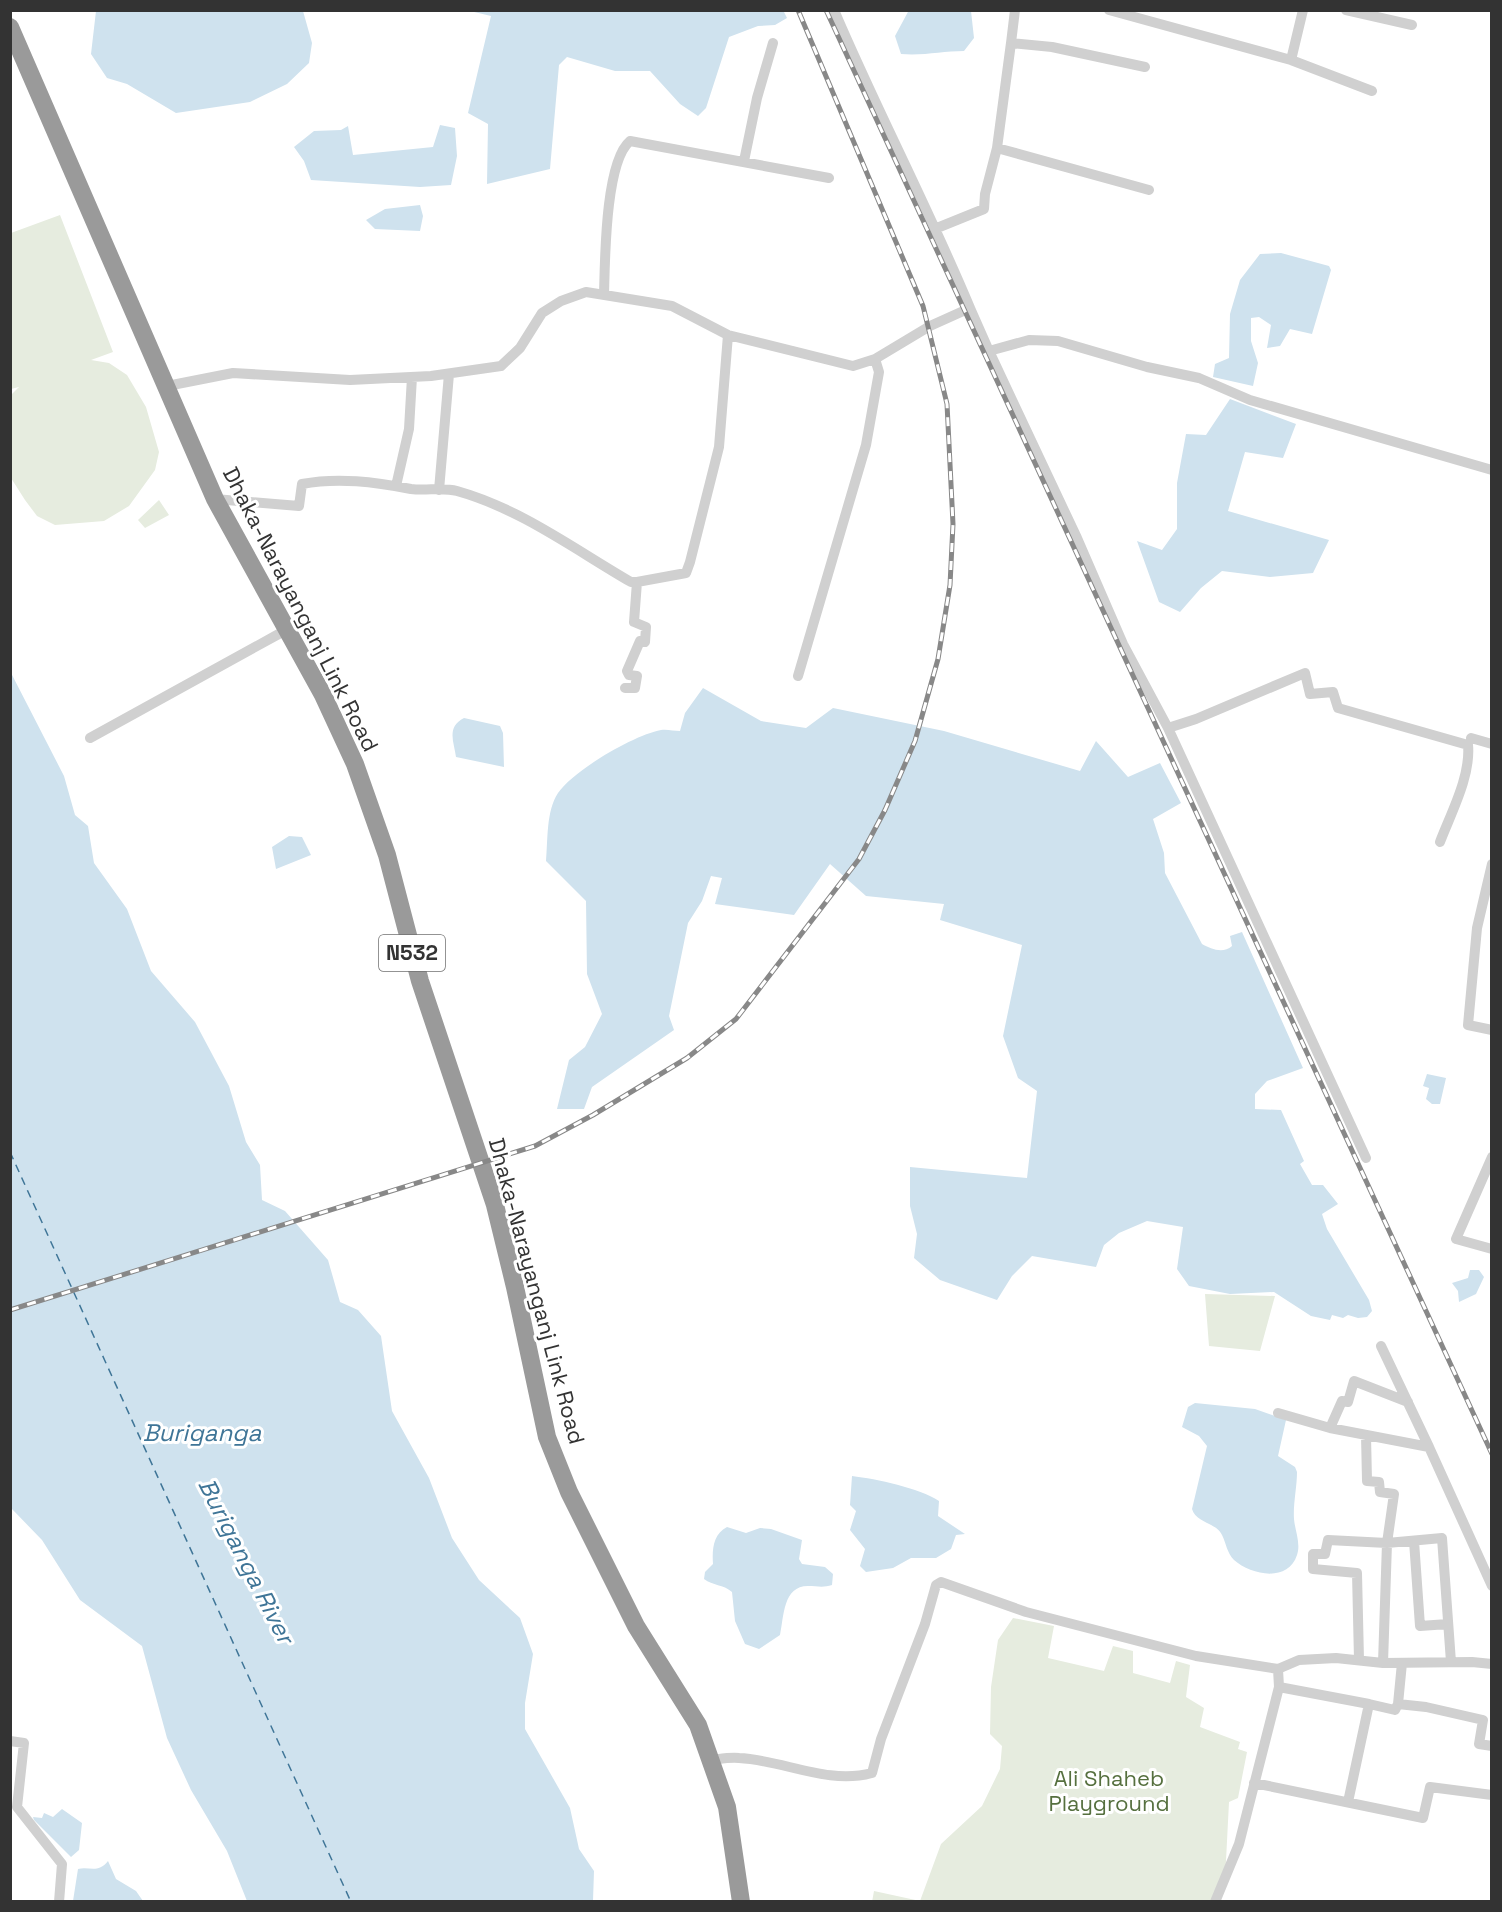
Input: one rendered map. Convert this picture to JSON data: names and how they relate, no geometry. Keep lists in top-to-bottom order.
{
  "streets": {
    "highway": ["Dhaka-Narayanganj Link Road", "N532"]
  },
  "water": ["Buriganga", "Buriganga River"],
  "parks": ["Ali Shaheb Playground"]
}
